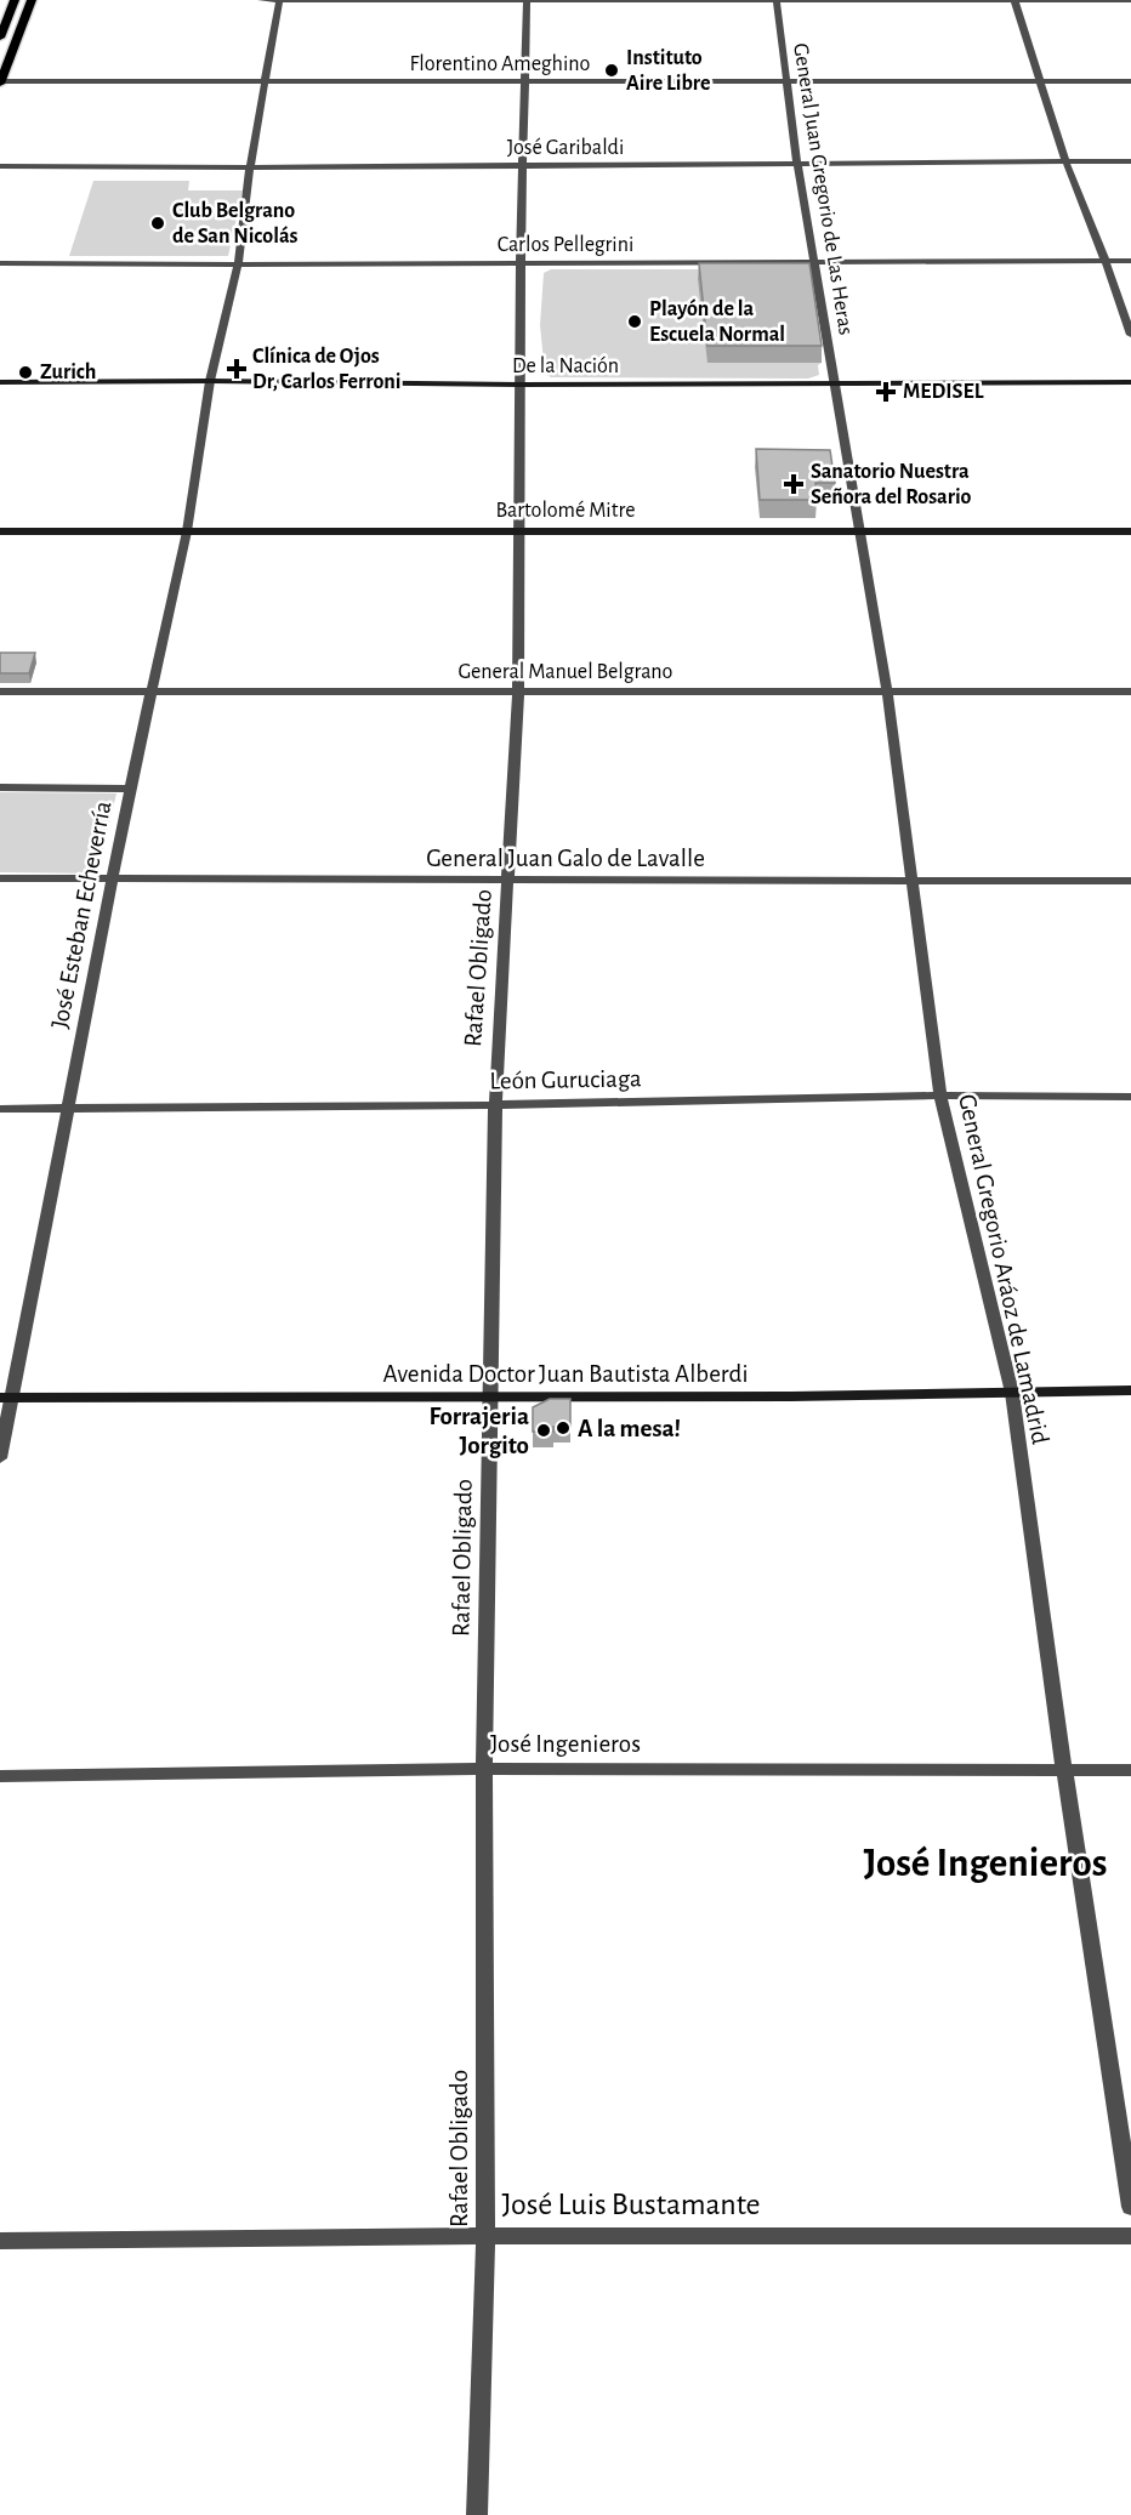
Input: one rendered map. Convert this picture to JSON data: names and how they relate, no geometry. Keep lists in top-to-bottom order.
{
  "streets": {
    "street": [
      "Florentino Ameghino",
      "José Garibaldi",
      "General Juan Gregorio de Las Heras",
      "Carlos Pellegrini",
      "De la Nación",
      "Bartolomé Mitre",
      "General Manuel Belgrano",
      "General Juan Galo de Lavalle",
      "José Esteban Echeverría",
      "Rafael Obligado",
      "León Guruciaga",
      "General Gregorio Aráoz de Lamadrid",
      "Avenida Doctor Juan Bautista Alberdi",
      "José Ingenieros",
      "José Luis Bustamante"
    ]
  },
  "crossings": [
    ["Florentino Ameghino", "General Juan Gregorio de Las Heras"],
    ["Florentino Ameghino", "José Esteban Echeverría"],
    ["Florentino Ameghino", "Rafael Obligado"],
    ["José Garibaldi", "General Juan Gregorio de Las Heras"],
    ["José Garibaldi", "José Esteban Echeverría"],
    ["José Garibaldi", "Rafael Obligado"],
    ["General Juan Gregorio de Las Heras", "Carlos Pellegrini"],
    ["General Juan Gregorio de Las Heras", "De la Nación"],
    ["General Juan Gregorio de Las Heras", "General Gregorio Aráoz de Lamadrid"],
    ["Carlos Pellegrini", "José Esteban Echeverría"],
    ["Carlos Pellegrini", "Rafael Obligado"],
    ["De la Nación", "José Esteban Echeverría"],
    ["De la Nación", "Rafael Obligado"],
    ["De la Nación", "General Gregorio Aráoz de Lamadrid"],
    ["Bartolomé Mitre", "José Esteban Echeverría"],
    ["Bartolomé Mitre", "Rafael Obligado"],
    ["Bartolomé Mitre", "General Gregorio Aráoz de Lamadrid"],
    ["General Manuel Belgrano", "José Esteban Echeverría"],
    ["General Manuel Belgrano", "Rafael Obligado"],
    ["General Manuel Belgrano", "General Gregorio Aráoz de Lamadrid"],
    ["General Juan Galo de Lavalle", "José Esteban Echeverría"],
    ["General Juan Galo de Lavalle", "Rafael Obligado"],
    ["General Juan Galo de Lavalle", "General Gregorio Aráoz de Lamadrid"],
    ["José Esteban Echeverría", "León Guruciaga"],
    ["José Esteban Echeverría", "Avenida Doctor Juan Bautista Alberdi"],
    ["Rafael Obligado", "León Guruciaga"],
    ["Rafael Obligado", "Avenida Doctor Juan Bautista Alberdi"],
    ["Rafael Obligado", "José Ingenieros"],
    ["Rafael Obligado", "José Luis Bustamante"],
    ["León Guruciaga", "General Gregorio Aráoz de Lamadrid"],
    ["General Gregorio Aráoz de Lamadrid", "Avenida Doctor Juan Bautista Alberdi"],
    ["General Gregorio Aráoz de Lamadrid", "José Ingenieros"]
  ],
  "districts": ["José Ingenieros"],
  "places": {
    "other": [
      "Instituto Aire Libre",
      "Club Belgrano de San Nicolás",
      "Playón de la Escuela Normal",
      "Zurich",
      "A la mesa!",
      "Forrajeria Jorgito"
    ],
    "health": ["Clínica de Ojos Dr, Carlos Ferroni", "MEDISEL", "Sanatorio Nuestra Señora del Rosario"]
  }
}
